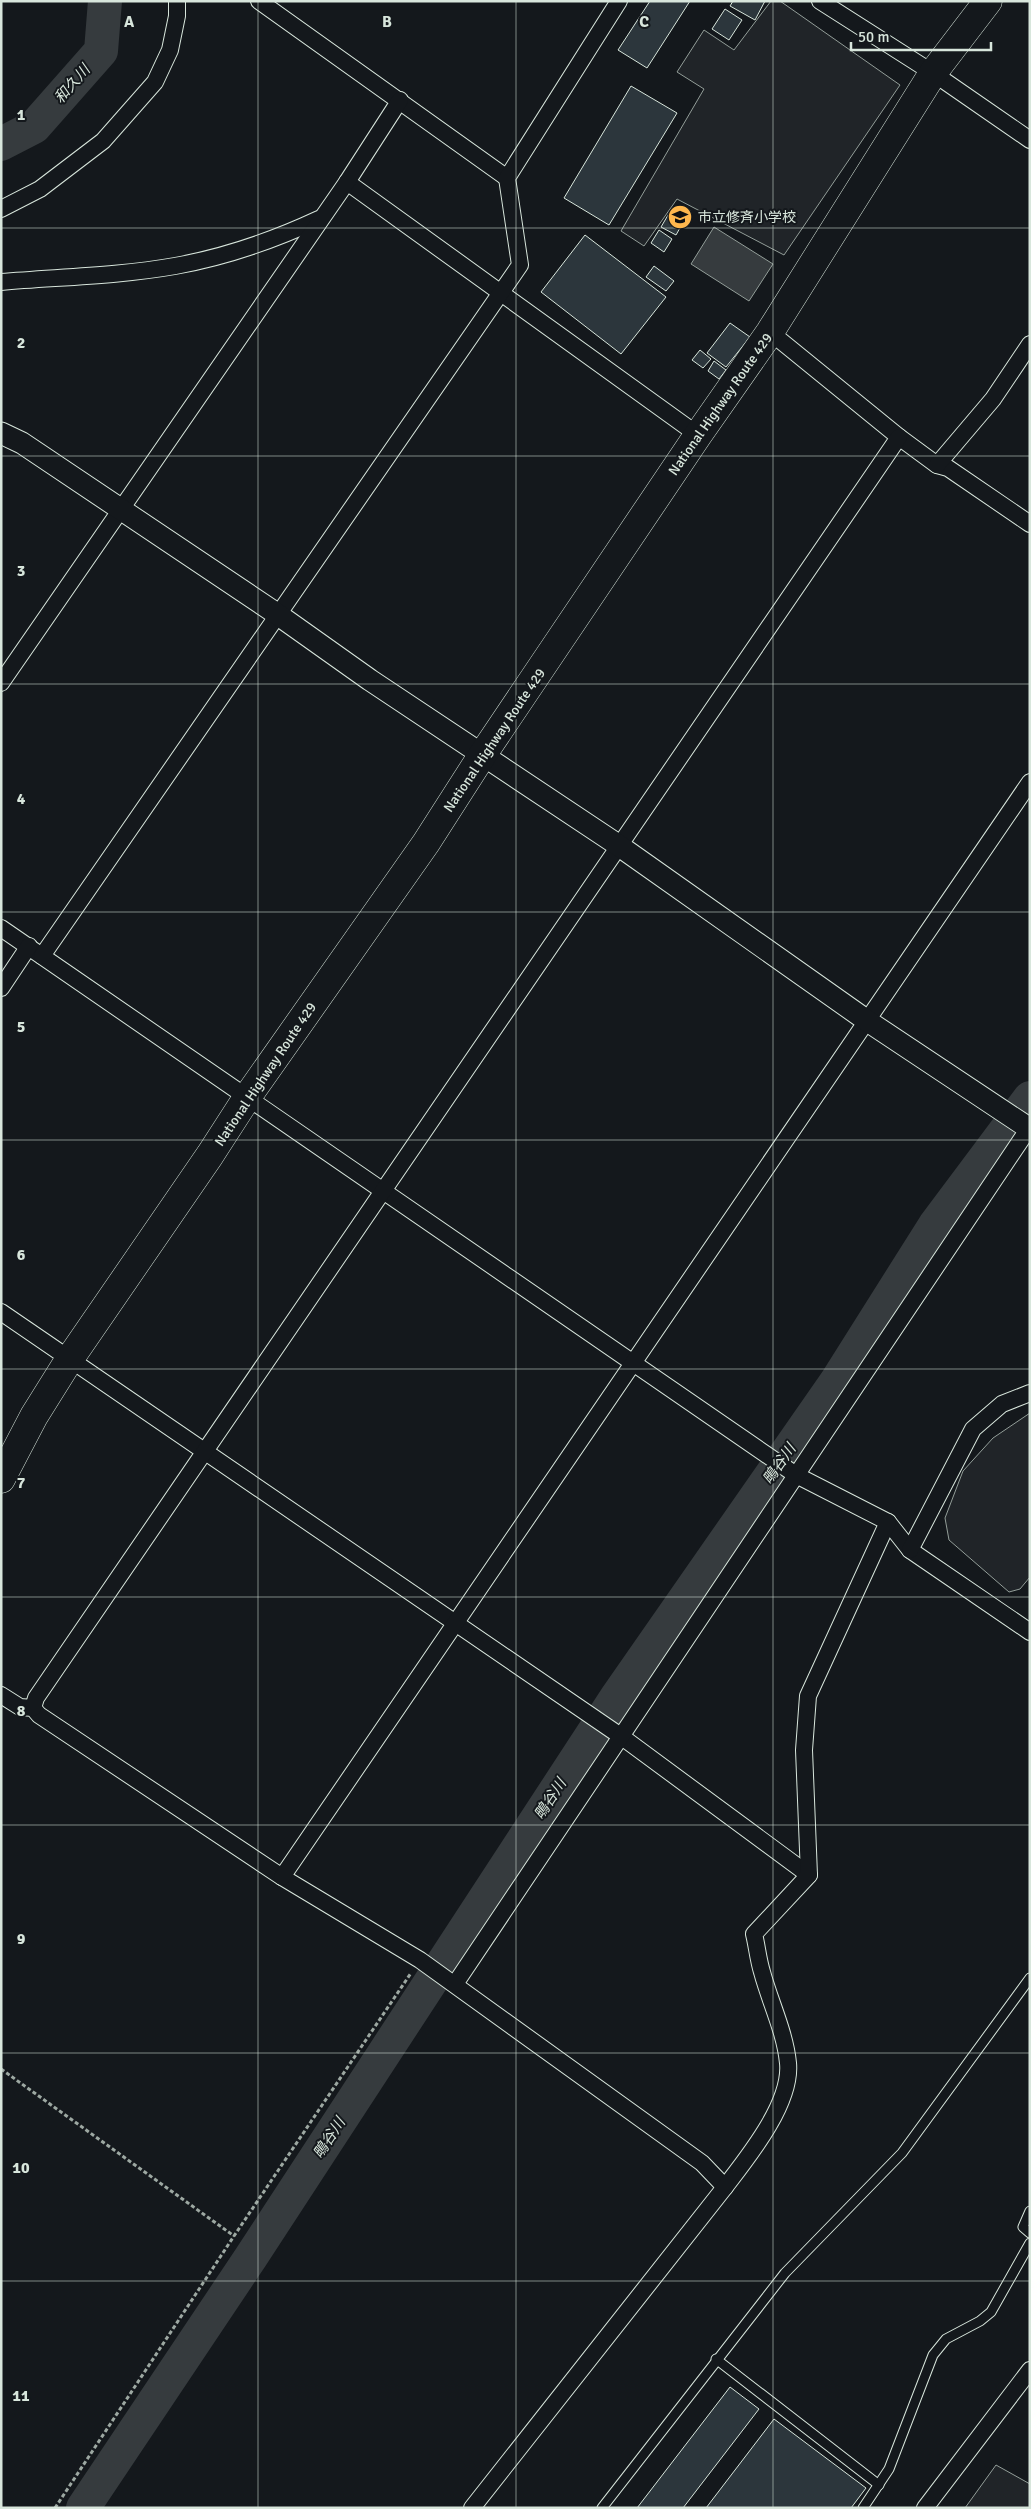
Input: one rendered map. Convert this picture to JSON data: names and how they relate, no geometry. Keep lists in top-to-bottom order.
{
  "streets": {
    "highway": ["National Highway Route 429"]
  },
  "water": ["和久川", "鴫谷川"],
  "places": {
    "school or university": ["市立修斉小学校"]
  },
  "scale_bar": "50 m",
  "grid": {
    "columns": ["A", "B", "C"],
    "rows": [
      "1",
      "2",
      "3",
      "4",
      "5",
      "6",
      "7",
      "8",
      "9",
      "10",
      "11"
    ]
  }
}
